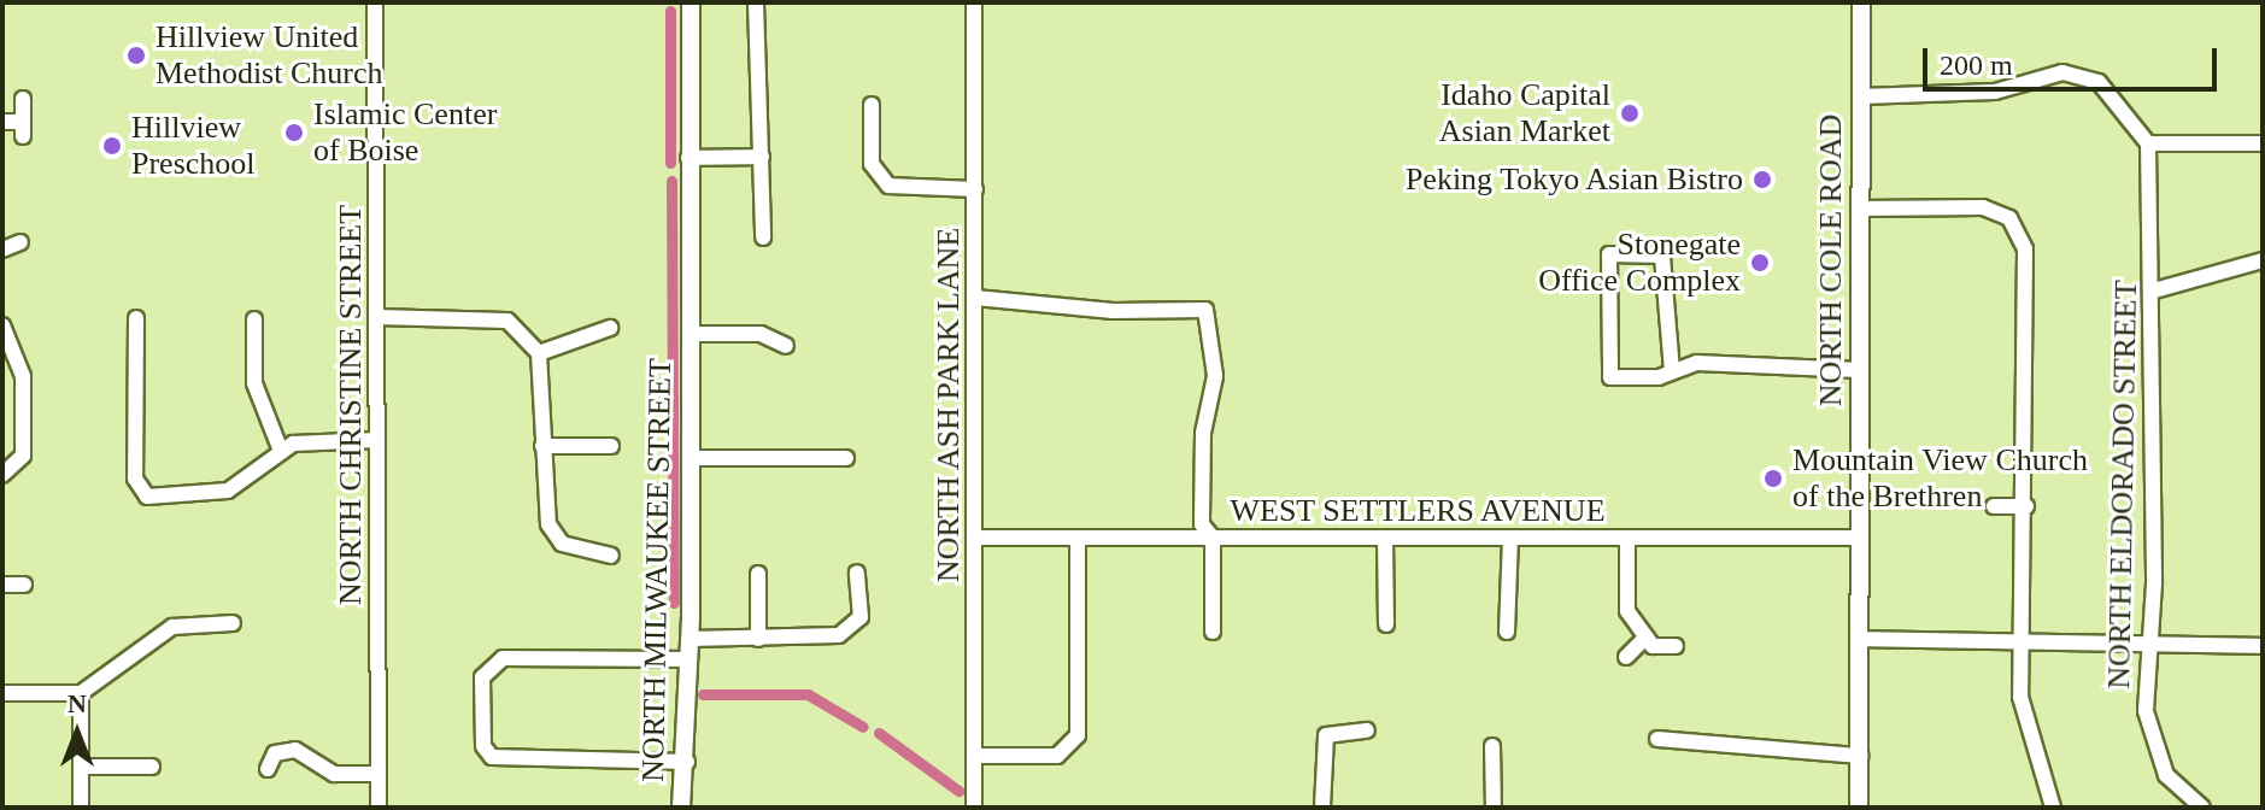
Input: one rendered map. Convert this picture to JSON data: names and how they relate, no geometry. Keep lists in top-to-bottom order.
{
  "streets": {
    "main road": ["NORTH COLE ROAD", "NORTH MILWAUKEE STREET"],
    "street": [
      "NORTH CHRISTINE STREET",
      "NORTH ASH PARK LANE",
      "NORTH ELDORADO STREET",
      "WEST SETTLERS AVENUE"
    ]
  },
  "crossings": [
    ["NORTH COLE ROAD", "WEST SETTLERS AVENUE"],
    ["NORTH ASH PARK LANE", "WEST SETTLERS AVENUE"]
  ],
  "places": [
    "Hillview United Methodist Church",
    "Idaho Capital Asian Market",
    "Islamic Center of Boise",
    "Hillview Preschool",
    "Peking Tokyo Asian Bistro",
    "Stonegate Office Complex",
    "Mountain View Church of the Brethren"
  ],
  "scale_bar": "200 m",
  "north": "top"
}
